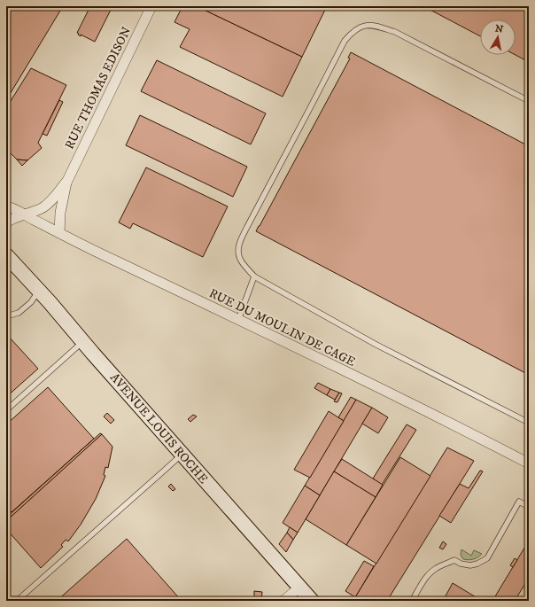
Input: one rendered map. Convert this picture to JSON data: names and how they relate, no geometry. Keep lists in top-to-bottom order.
{
  "streets": {
    "main road": ["AVENUE LOUIS ROCHE"],
    "street": ["RUE THOMAS EDISON", "RUE DU MOULIN DE CAGE"]
  },
  "crossings": [
    ["RUE THOMAS EDISON", "RUE DU MOULIN DE CAGE"]
  ],
  "north": "top"
}
